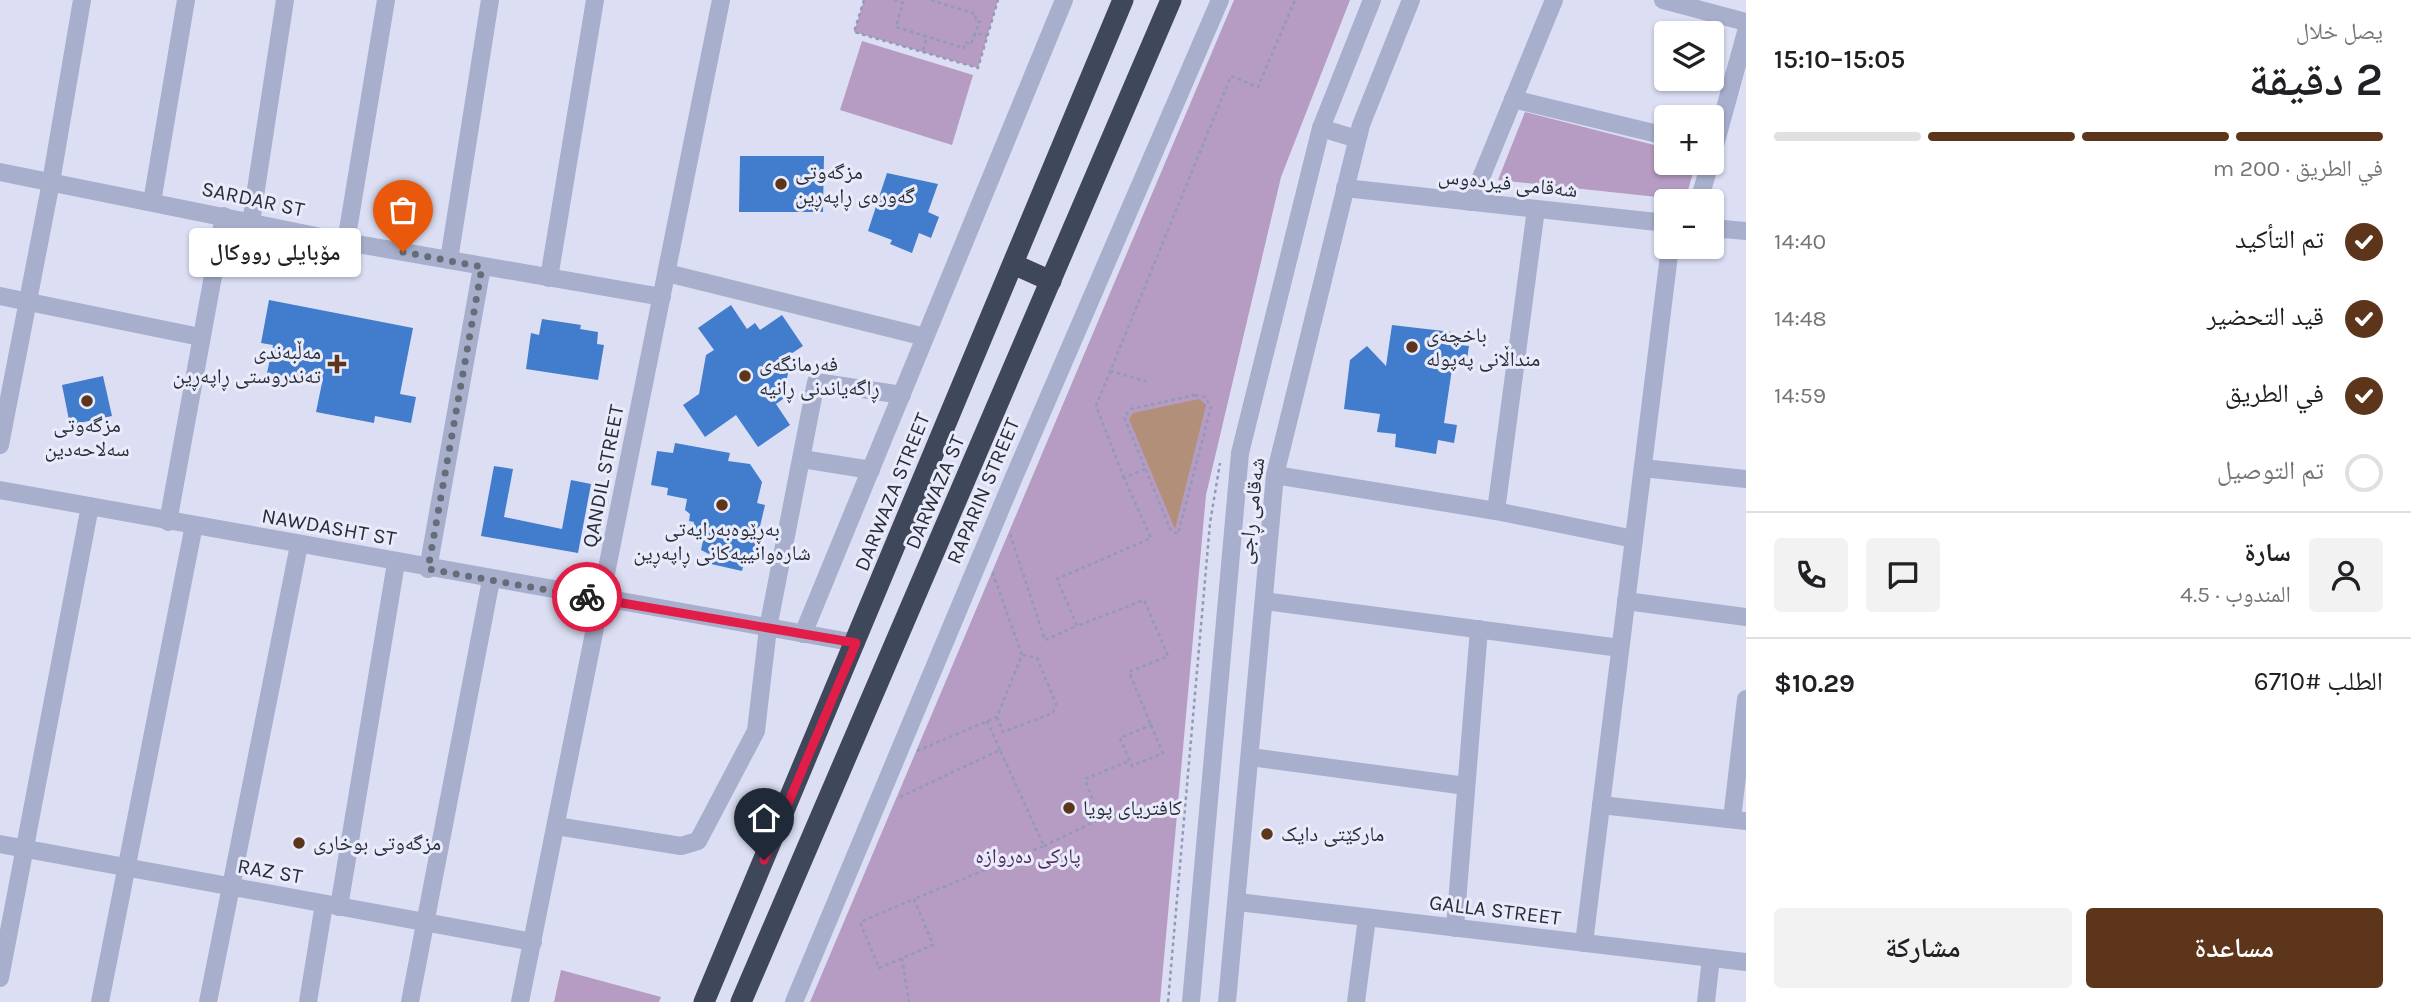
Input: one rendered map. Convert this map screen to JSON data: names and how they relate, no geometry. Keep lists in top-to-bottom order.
{
  "streets": {
    "highway": ["DARWAZA STREET", "DARWAZA ST"],
    "street": [
      "شەقامی فیردەوس",
      "SARDAR ST",
      "QANDIL STREET",
      "RAPARIN STREET",
      "شەقامی ڕاجی",
      "NAWDASHT ST",
      "RAZ ST",
      "GALLA STREET"
    ]
  },
  "crossings": [
    ["شەقامی فیردەوس", "شەقامی ڕاجی"],
    ["SARDAR ST", "QANDIL STREET"],
    ["QANDIL STREET", "NAWDASHT ST"],
    ["QANDIL STREET", "RAZ ST"],
    ["DARWAZA STREET", "NAWDASHT ST"],
    ["شەقامی ڕاجی", "GALLA STREET"]
  ],
  "parks": ["پارکی دەروازە"],
  "places": {
    "other": [
      "مزگەوتی گەورەی ڕاپەڕین",
      "مۆبایلی رووکال",
      "باخچەی منداڵانی پەپولە",
      "فەرمانگەی ڕاگەیاندنی ڕانیە",
      "مزگەوتی سەلاحەدین",
      "بەڕێوەبەرایەتی شارەوانییەکانی ڕاپەڕین",
      "کافتریای پویا",
      "مارکێتی دایک",
      "مزگەوتی بوخاری"
    ],
    "health": ["مەڵبەندی تەندروستی ڕاپەڕین"]
  },
  "page": {
    "heading": ["2 دقيقة", "يصل خلال", "15:05–15:10"],
    "panel": [
      "سارة",
      "المندوب · 4.5",
      "الطلب #6710",
      "$10.29"
    ],
    "map_buttons": ["+", "−"],
    "bar": "في الطريق · 200 m",
    "list": [
      ["تم التأكيد", "14:40"],
      ["قيد التحضير", "14:48"],
      ["في الطريق", "14:59"],
      "تم التوصيل"
    ],
    "bubble": "مۆبایلی رووکال",
    "buttons": ["مساعدة", "مشاركة"]
  }
}
